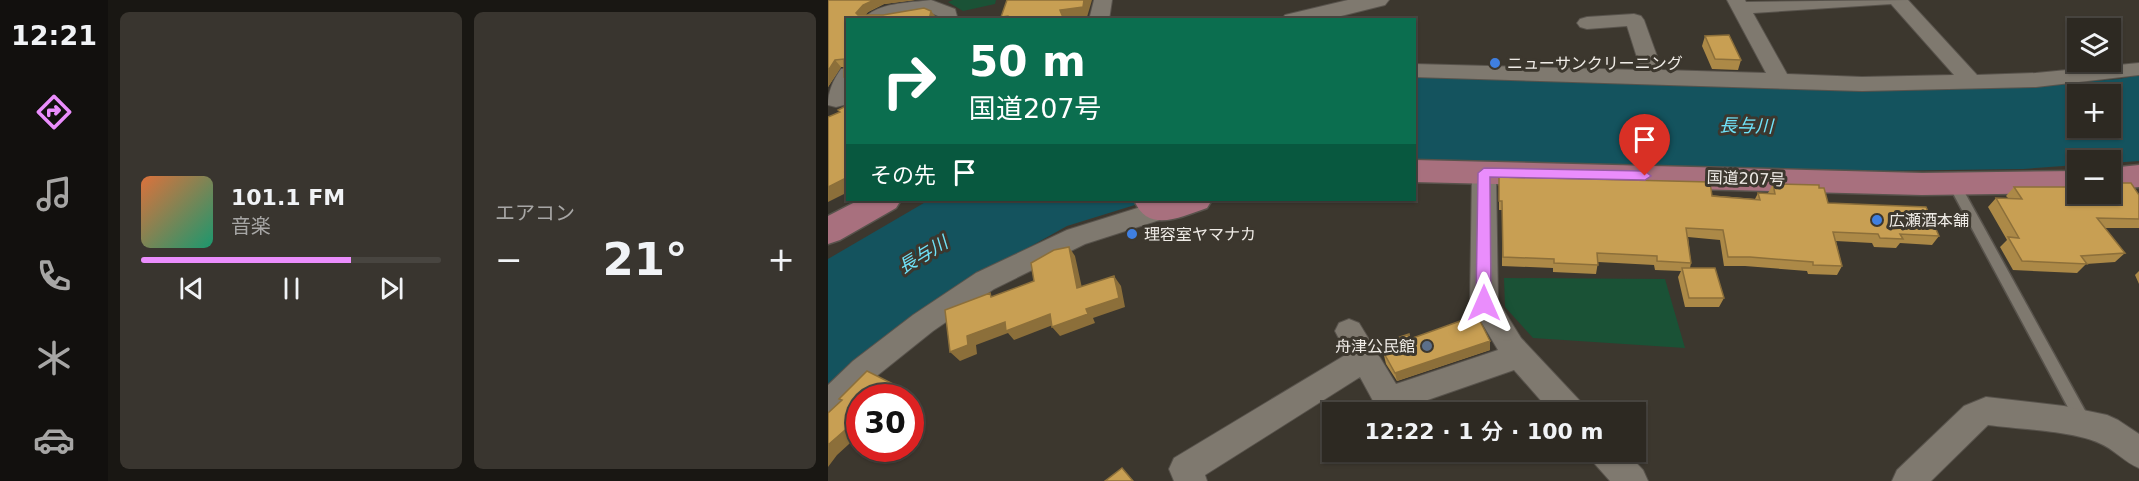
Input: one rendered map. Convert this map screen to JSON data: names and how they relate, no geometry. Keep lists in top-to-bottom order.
{
  "streets": {
    "highway": ["国道207号"]
  },
  "water": ["長与川"],
  "places": [
    "ニューサンクリーニング",
    "広瀬酒本舗",
    "理容室ヤマナカ",
    "舟津公民館"
  ],
  "page": {
    "tabs": "12:21",
    "tile": "エアコン",
    "map_buttons": ["+", "−"],
    "turn": ["50 m", "国道207号"],
    "then": "その先",
    "song": ["101.1 FM", "音楽"],
    "heat": ["−", "21°", "+"],
    "limit": "30",
    "trip": "12:22 · 1 分 · 100 m"
  }
}
